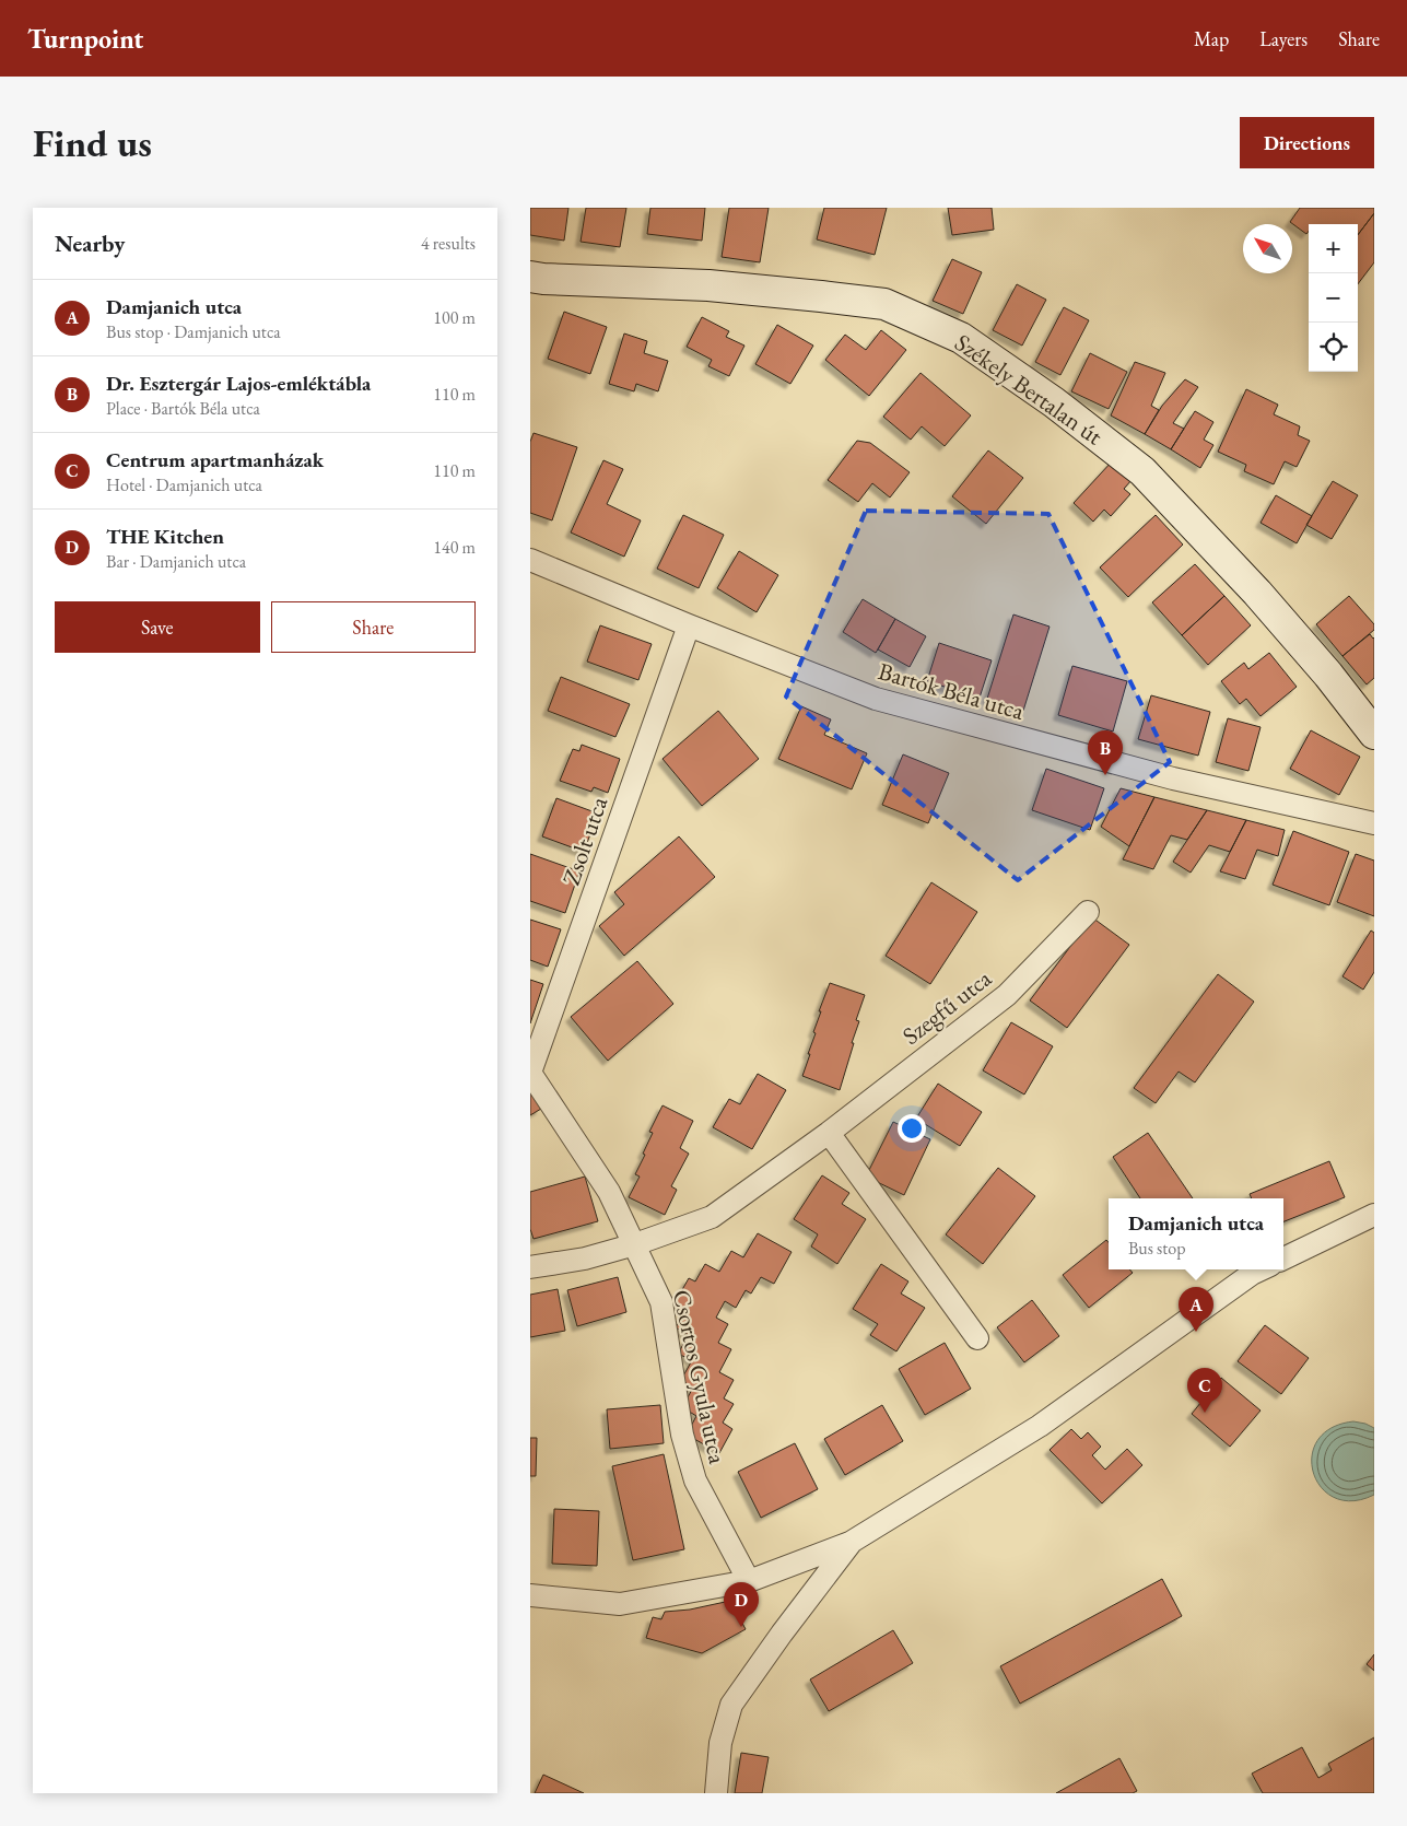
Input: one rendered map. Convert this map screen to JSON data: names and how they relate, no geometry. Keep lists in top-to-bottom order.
{
  "streets": {
    "street": [
      "Székely Bertalan út",
      "Bartók Béla utca",
      "Zsolt utca",
      "Szegfű utca",
      "Csortos Gyula utca"
    ]
  },
  "crossings": [
    ["Bartók Béla utca", "Zsolt utca"],
    ["Zsolt utca", "Csortos Gyula utca"],
    ["Szegfű utca", "Csortos Gyula utca"]
  ],
  "north": "top left",
  "page": {
    "header": "Turnpoint",
    "nav": ["Map", "Layers", "Share"],
    "buttons": [
      "Directions",
      ["Save", "Share"]
    ],
    "title": "Find us",
    "heading": ["Nearby", "4 results"],
    "map_buttons": ["+", "−"],
    "list": [
      {
        "mark": "A",
        "name": "Damjanich utca",
        "note": "Bus stop · Damjanich utca",
        "value": "100 m"
      },
      {
        "mark": "B",
        "name": "Dr. Esztergár Lajos-emléktábla",
        "note": "Place · Bartók Béla utca",
        "value": "110 m"
      },
      {
        "mark": "C",
        "name": "Centrum apartmanházak",
        "note": "Hotel · Damjanich utca",
        "value": "110 m"
      },
      {
        "mark": "D",
        "name": "THE Kitchen",
        "note": "Bar · Damjanich utca",
        "value": "140 m"
      }
    ],
    "pins": [
      "B",
      "A",
      "C",
      "D"
    ],
    "popup": ["Damjanich utca", "Bus stop"]
  }
}
